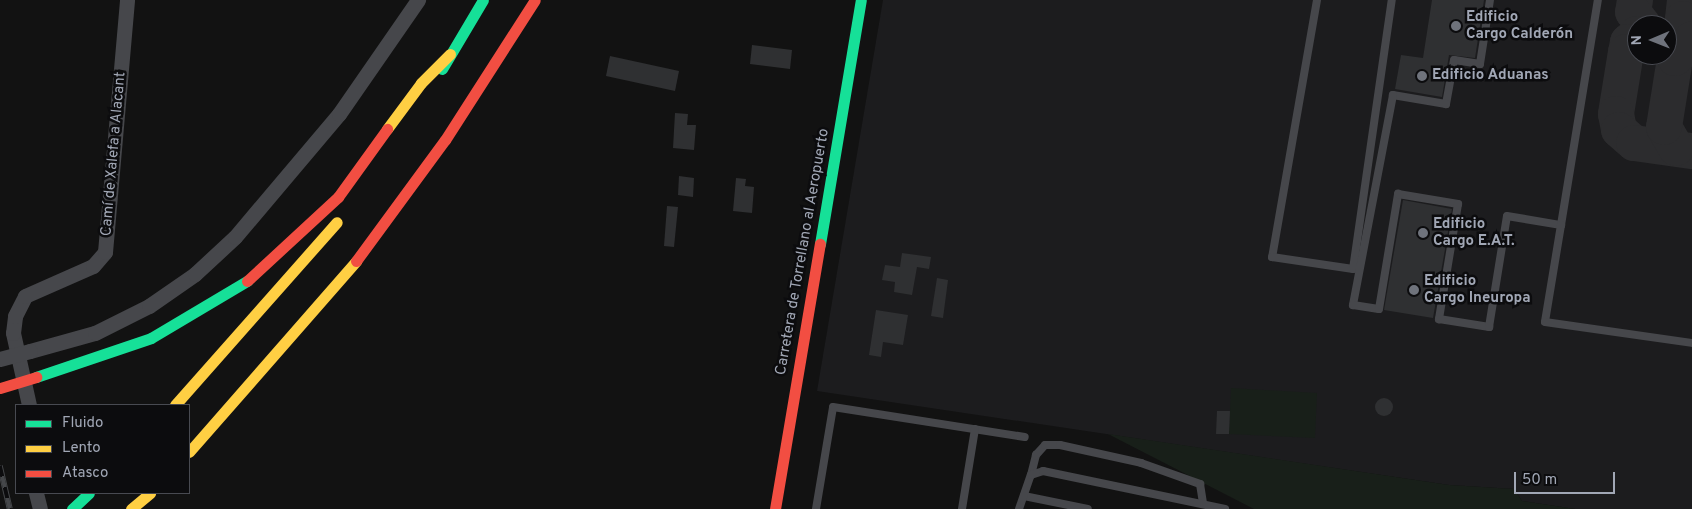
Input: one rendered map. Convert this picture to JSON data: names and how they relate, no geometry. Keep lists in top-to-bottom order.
{
  "streets": {
    "main road": ["Carretera de Torrellano al Aeropuerto"],
    "street": ["Camí de Xalefa a Alacant"]
  },
  "places": [
    "Edificio Cargo Calderón",
    "Edificio Aduanas",
    "Edificio Cargo E.A.T.",
    "Edificio Cargo Ineuropa"
  ],
  "legend": ["Fluido", "Lento", "Atasco"],
  "scale_bar": "50 m",
  "north": "left"
}
